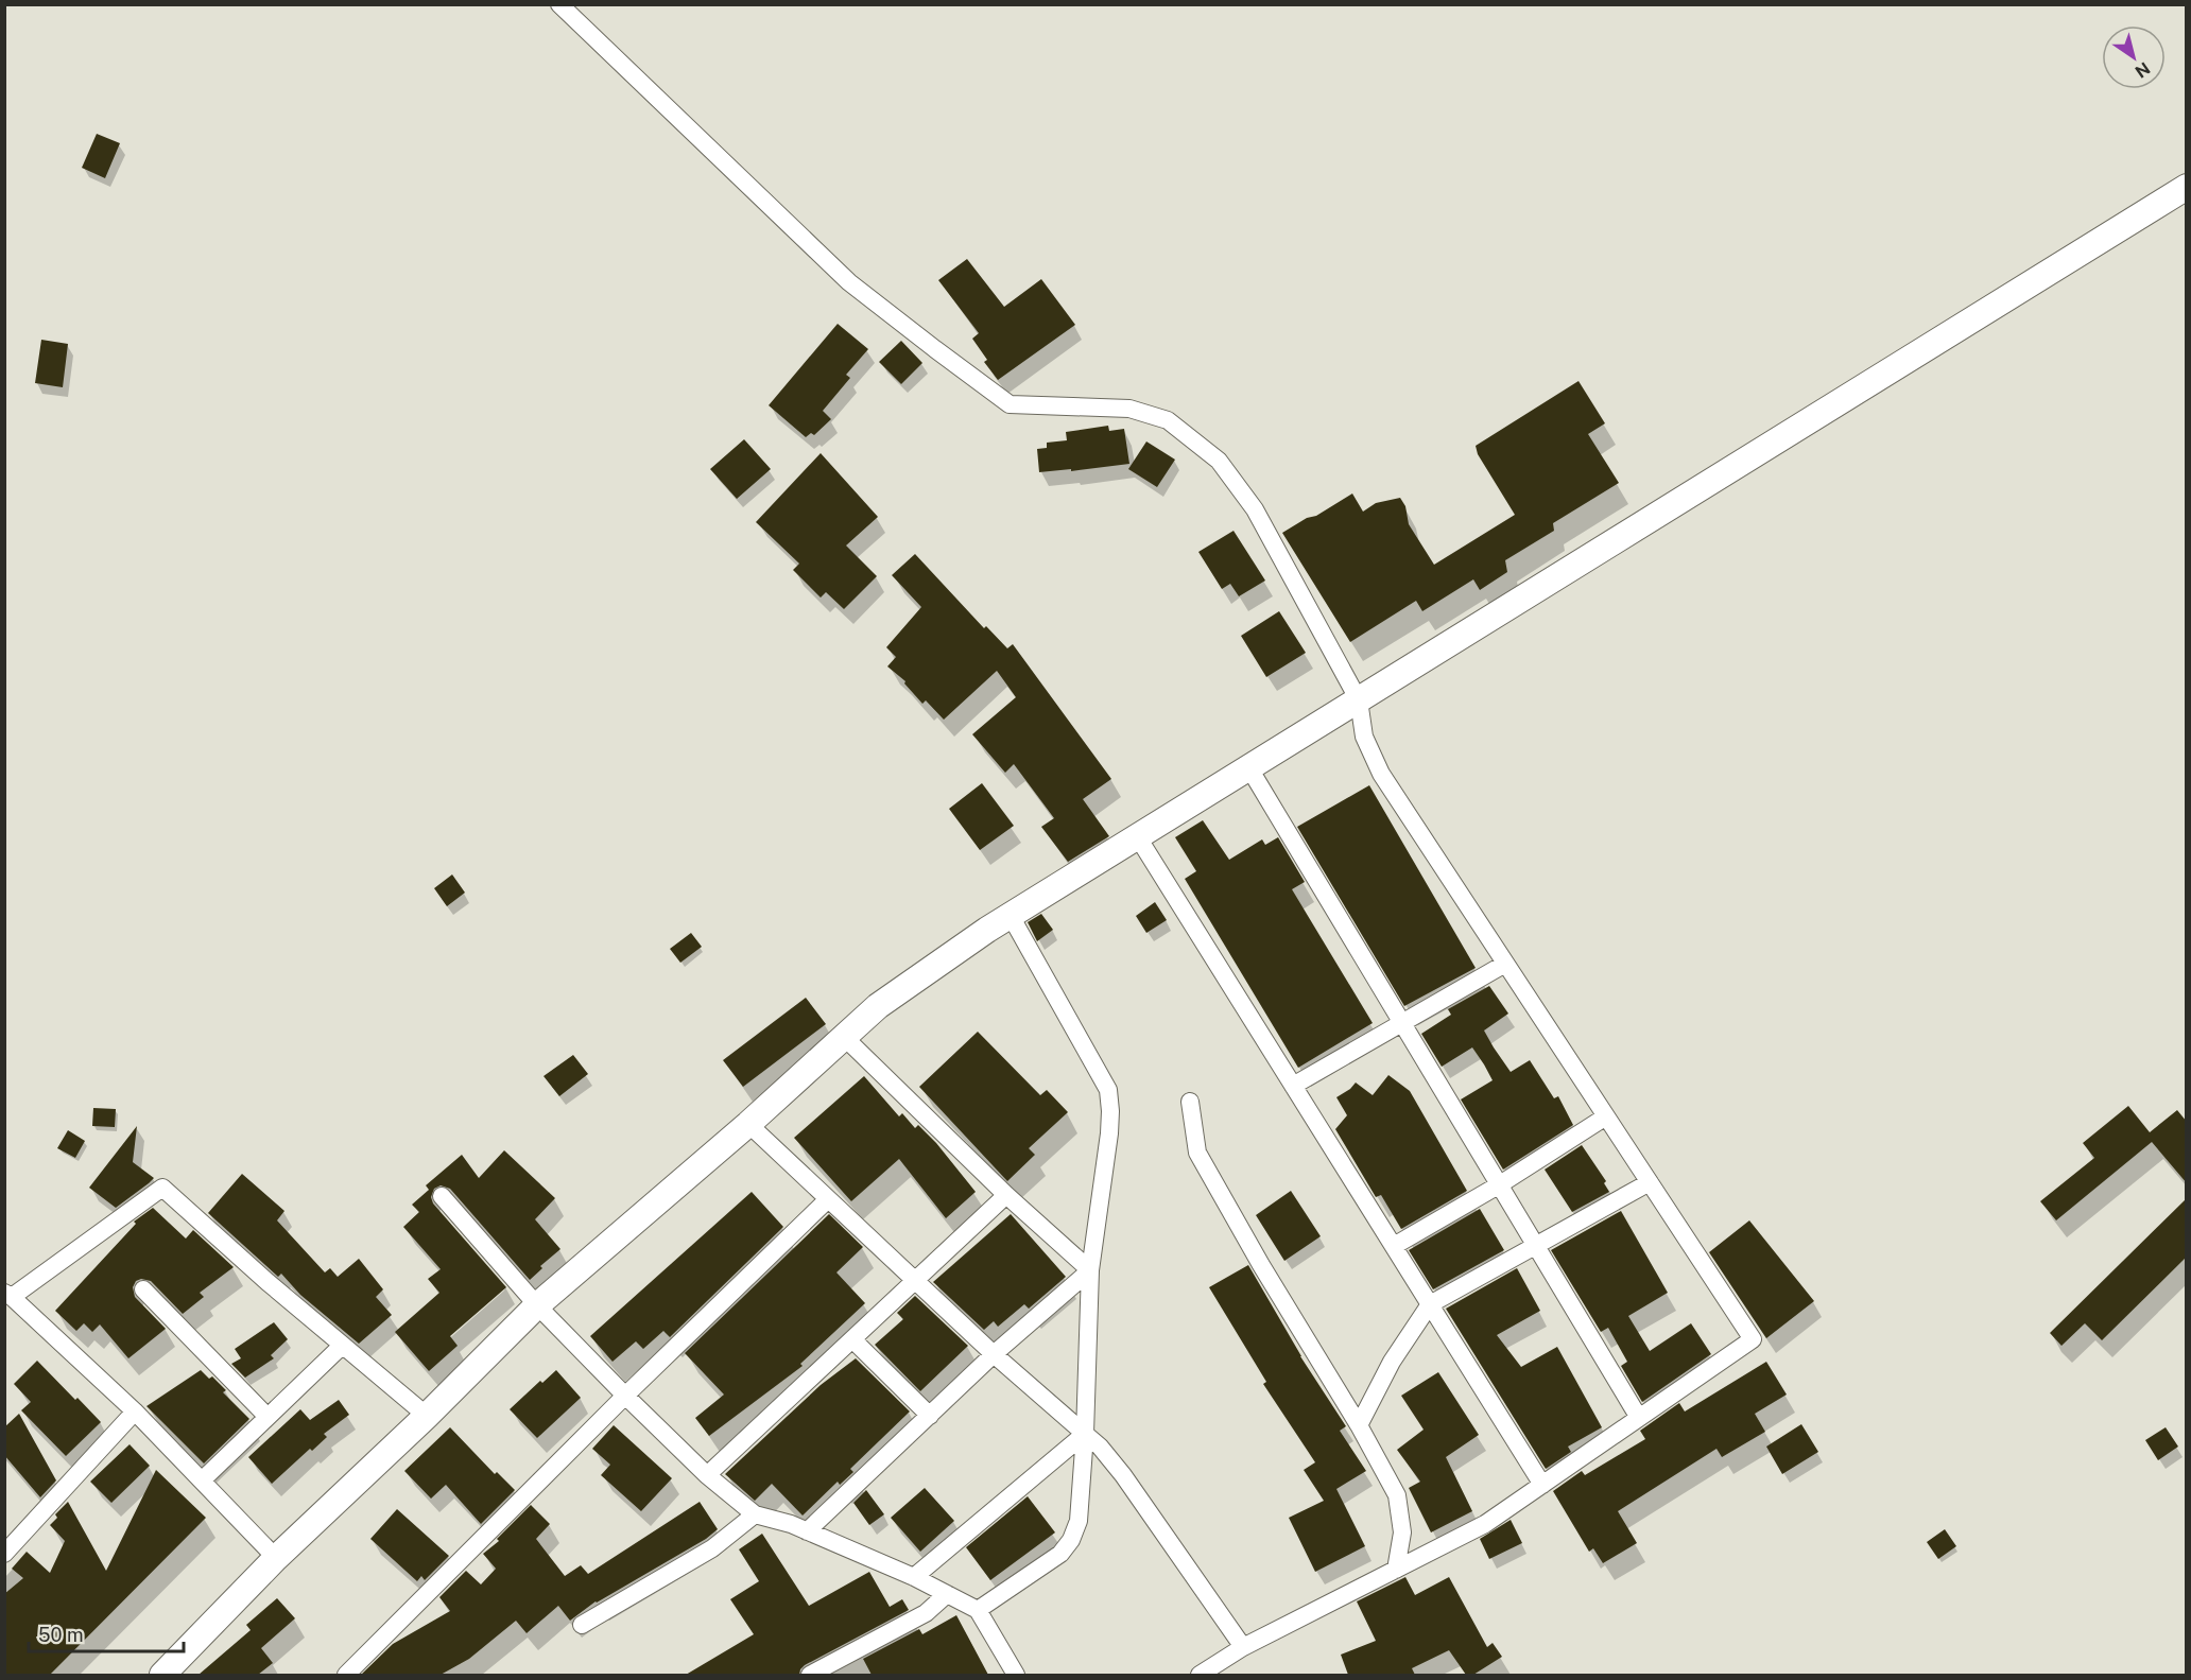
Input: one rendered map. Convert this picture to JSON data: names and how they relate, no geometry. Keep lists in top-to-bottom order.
{
  "scale_bar": "50 m",
  "north": "bottom right"
}
